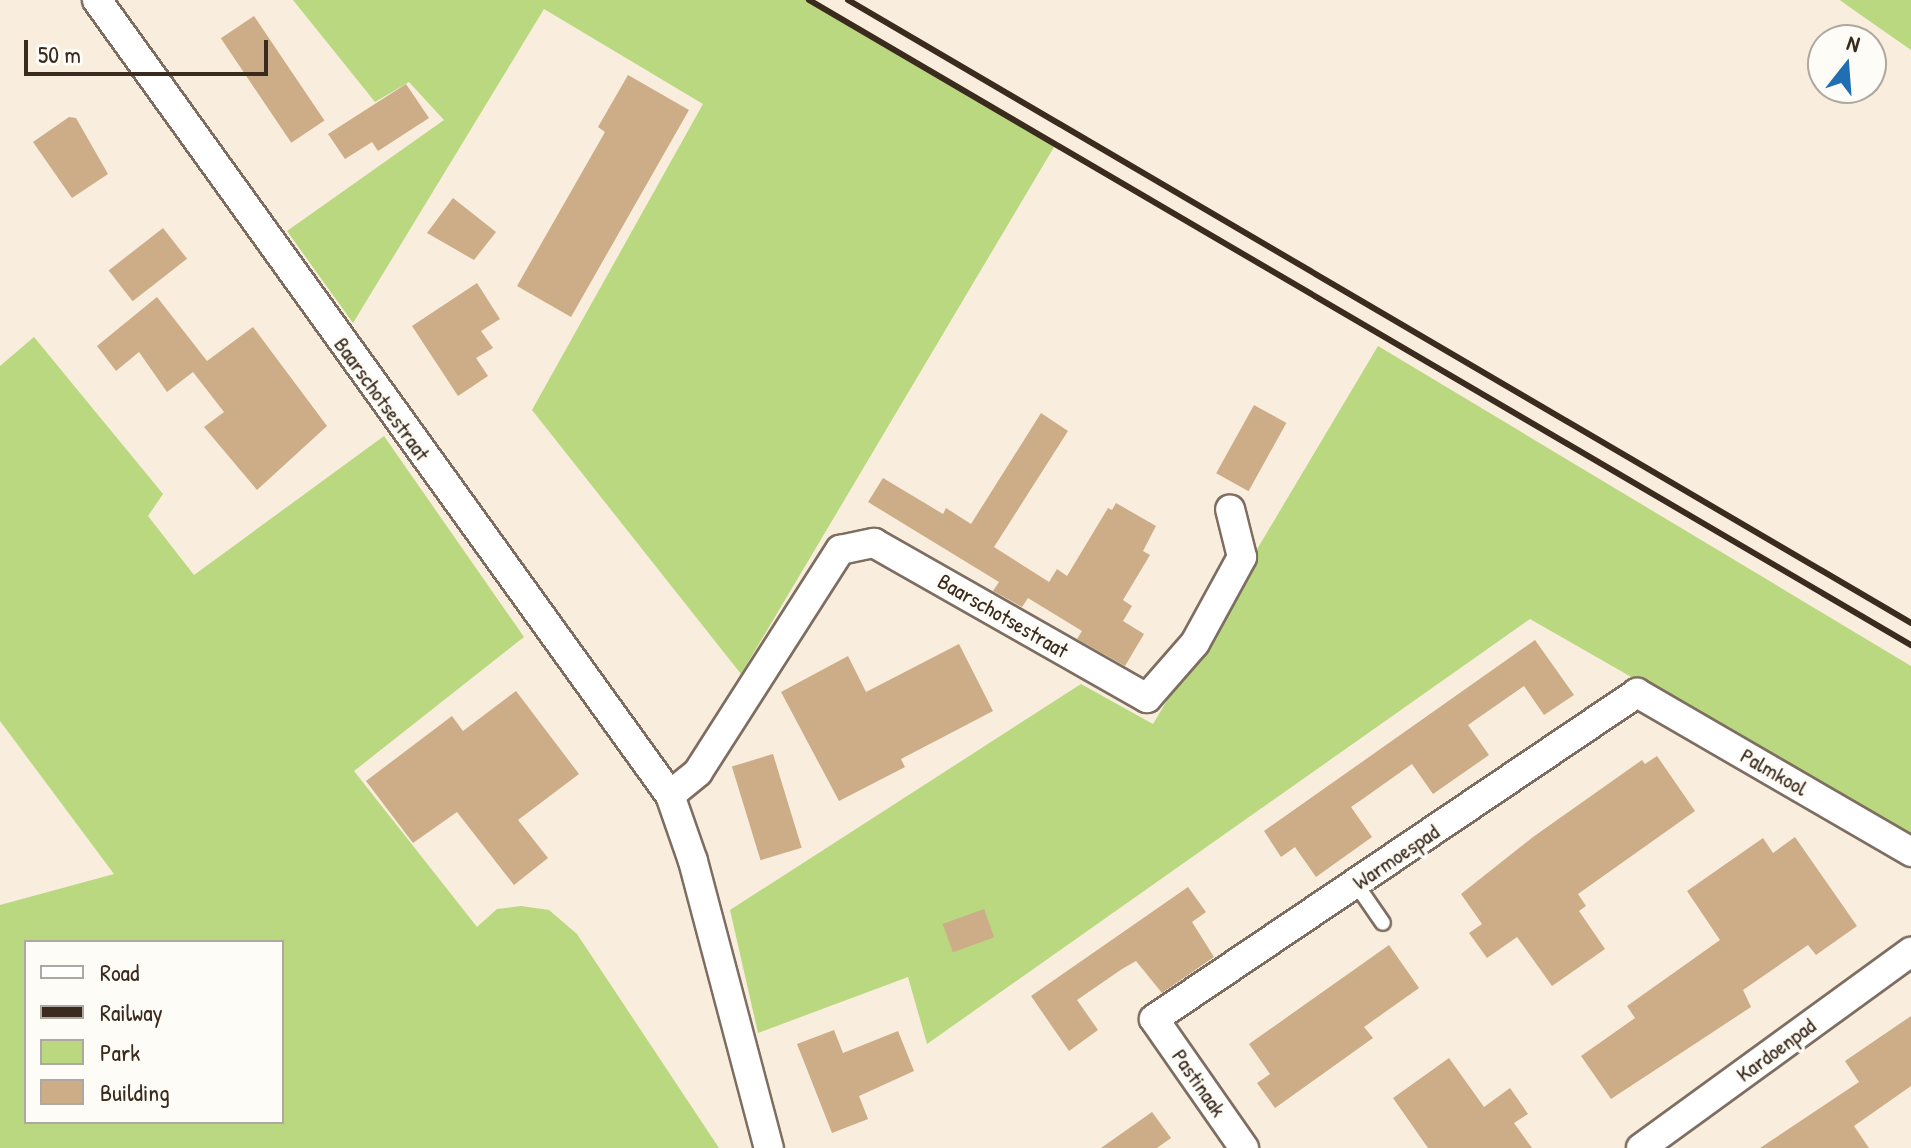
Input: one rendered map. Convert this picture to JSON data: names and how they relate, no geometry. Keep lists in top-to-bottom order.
{
  "streets": {
    "street": [
      "Baarschotsestraat",
      "Palmkool",
      "Warmoespad",
      "Kardoenpad",
      "Pastinaak"
    ]
  },
  "crossings": [
    ["Palmkool", "Warmoespad"],
    ["Warmoespad", "Pastinaak"]
  ],
  "legend": [
    "Road",
    "Railway",
    "Park",
    "Building"
  ],
  "scale_bar": "50 m",
  "north": "top"
}
